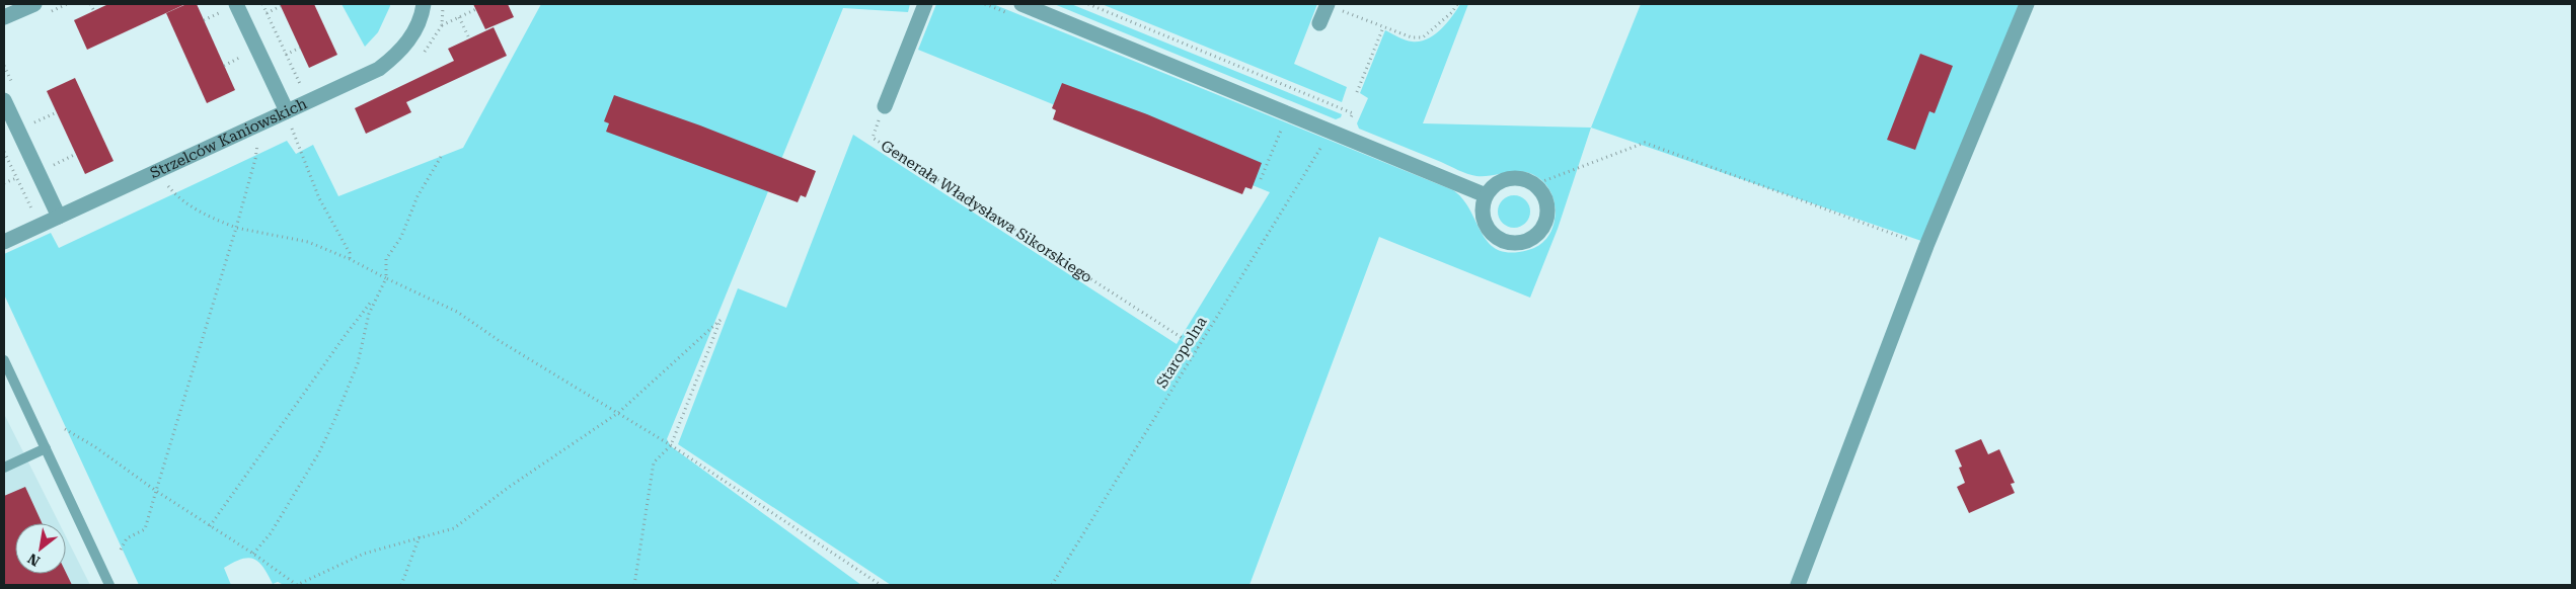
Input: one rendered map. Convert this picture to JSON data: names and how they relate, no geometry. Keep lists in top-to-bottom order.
{
  "streets": {
    "street": ["Strzelców Kaniowskich"],
    "path": ["Generała Władysława Sikorskiego", "Staropolna"]
  },
  "crossings": [
    ["Generała Władysława Sikorskiego", "Staropolna"]
  ],
  "north": "bottom left"
}
